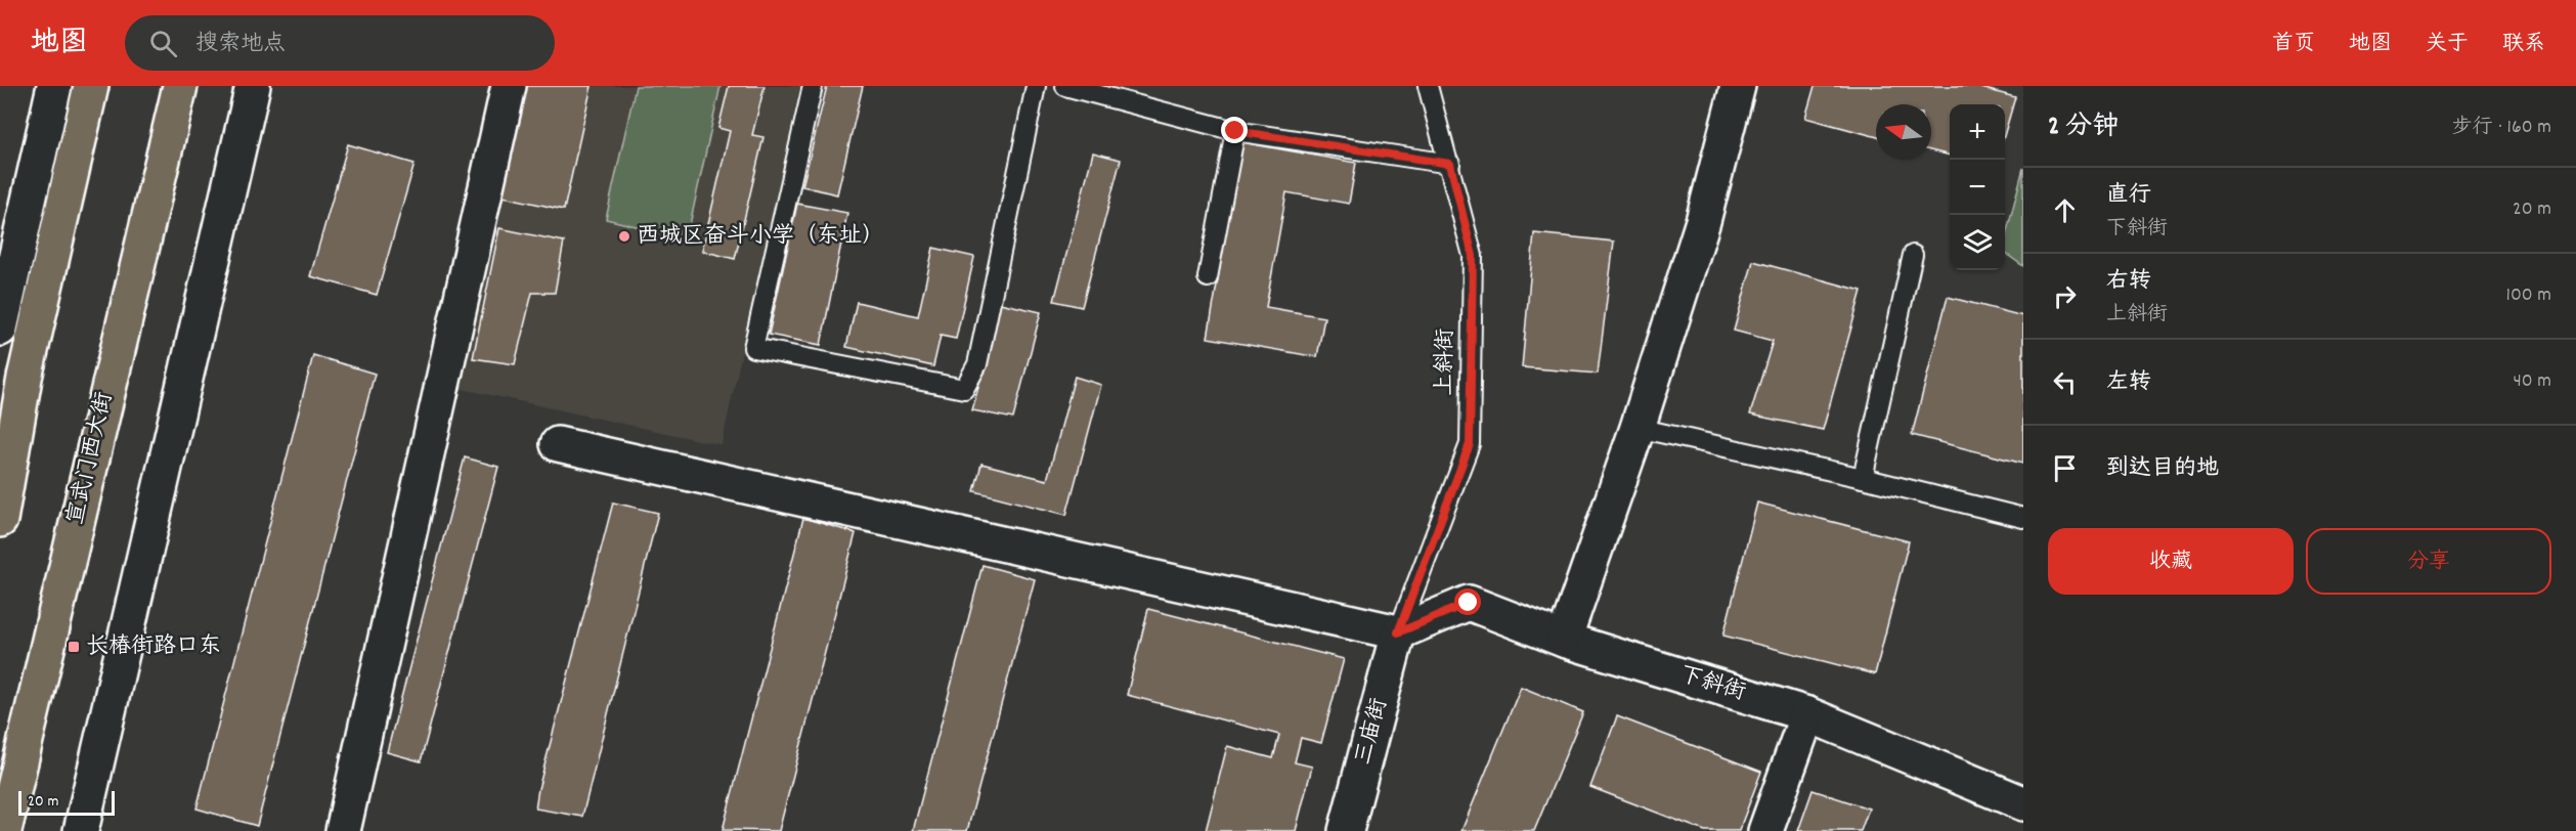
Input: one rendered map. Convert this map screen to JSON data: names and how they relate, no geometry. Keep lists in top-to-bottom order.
{
  "streets": {
    "main road": ["宣武门西大街"],
    "street": ["下斜街", "三庙街"],
    "lane": ["上斜街"]
  },
  "crossings": [
    ["上斜街", "下斜街"],
    ["上斜街", "三庙街"],
    ["下斜街", "三庙街"]
  ],
  "places": {
    "other": ["西城区奋斗小学（东址）"],
    "transit": ["长椿街路口东"]
  },
  "scale_bar": "20 m",
  "north": "left",
  "page": {
    "header": "地图",
    "search": "搜索地点",
    "nav": [
      "首页",
      "地图",
      "关于",
      "联系"
    ],
    "heading": ["2 分钟", "步行 · 160 m"],
    "map_buttons": ["+", "−"],
    "list": [
      ["直行", "下斜街", "20 m"],
      ["右转", "上斜街", "100 m"],
      ["左转", "40 m"],
      "到达目的地"
    ],
    "buttons": ["收藏", "分享"],
    "scale": "20 m"
  }
}
